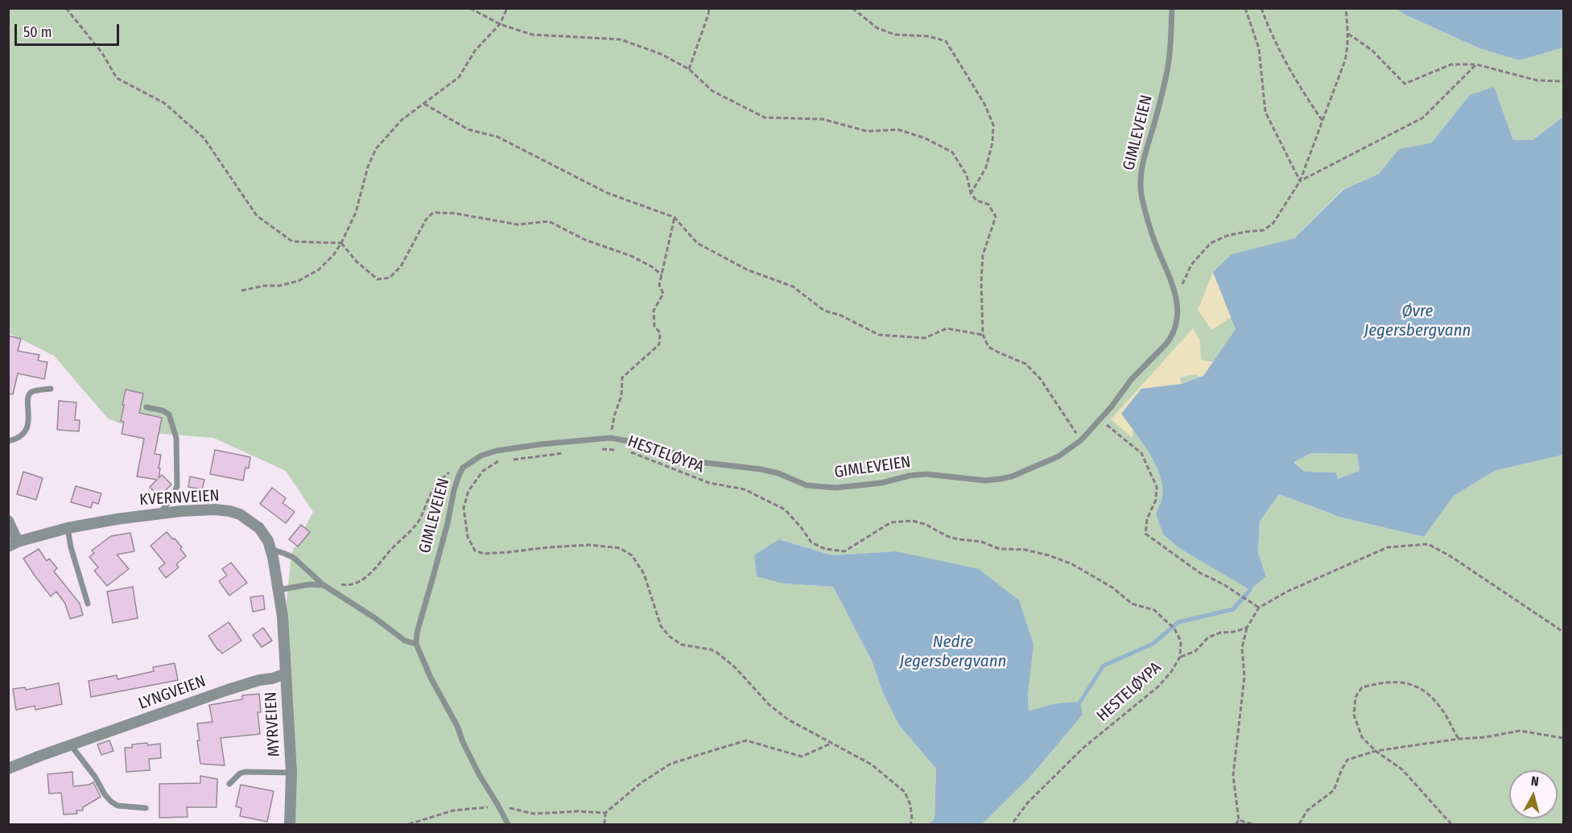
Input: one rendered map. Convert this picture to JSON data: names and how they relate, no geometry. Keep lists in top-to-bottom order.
{
  "streets": {
    "street": ["KVERNVEIEN", "LYNGVEIEN", "MYRVEIEN"],
    "lane": ["GIMLEVEIEN"],
    "path": ["HESTELØYPA"]
  },
  "crossings": [
    ["KVERNVEIEN", "LYNGVEIEN"],
    ["KVERNVEIEN", "MYRVEIEN"],
    ["LYNGVEIEN", "MYRVEIEN"]
  ],
  "water": ["Øvre Jegersbergvann", "Nedre Jegersbergvann"],
  "scale_bar": "50 m",
  "north": "top"
}
